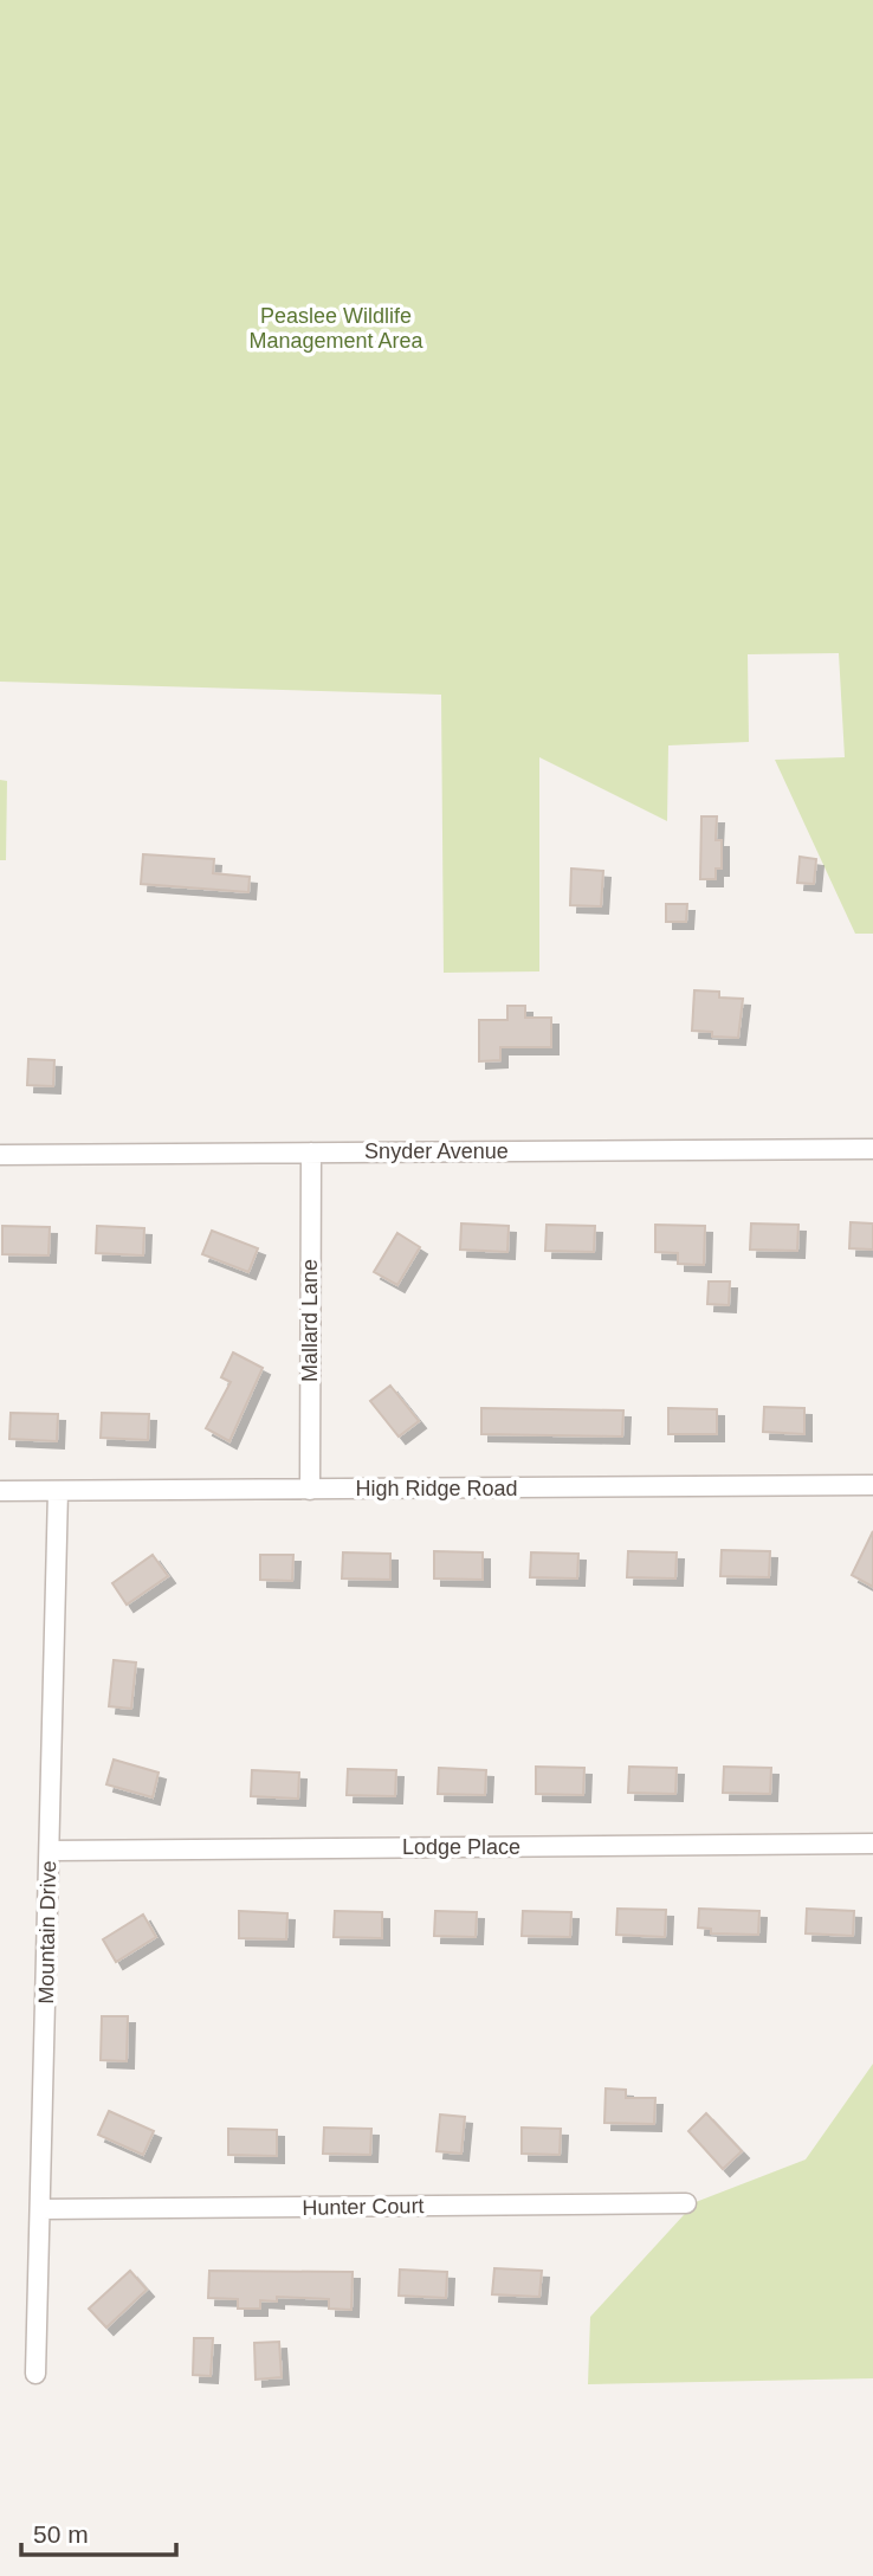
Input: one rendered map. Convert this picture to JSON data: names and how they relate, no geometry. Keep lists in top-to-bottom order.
{
  "streets": {
    "street": [
      "Snyder Avenue",
      "Mallard Lane",
      "High Ridge Road",
      "Lodge Place",
      "Mountain Drive",
      "Hunter Court"
    ]
  },
  "crossings": [
    ["Snyder Avenue", "Mallard Lane"],
    ["Mallard Lane", "High Ridge Road"],
    ["High Ridge Road", "Mountain Drive"],
    ["Lodge Place", "Mountain Drive"],
    ["Mountain Drive", "Hunter Court"]
  ],
  "parks": ["Peaslee Wildlife Management Area"],
  "scale_bar": "50 m"
}
